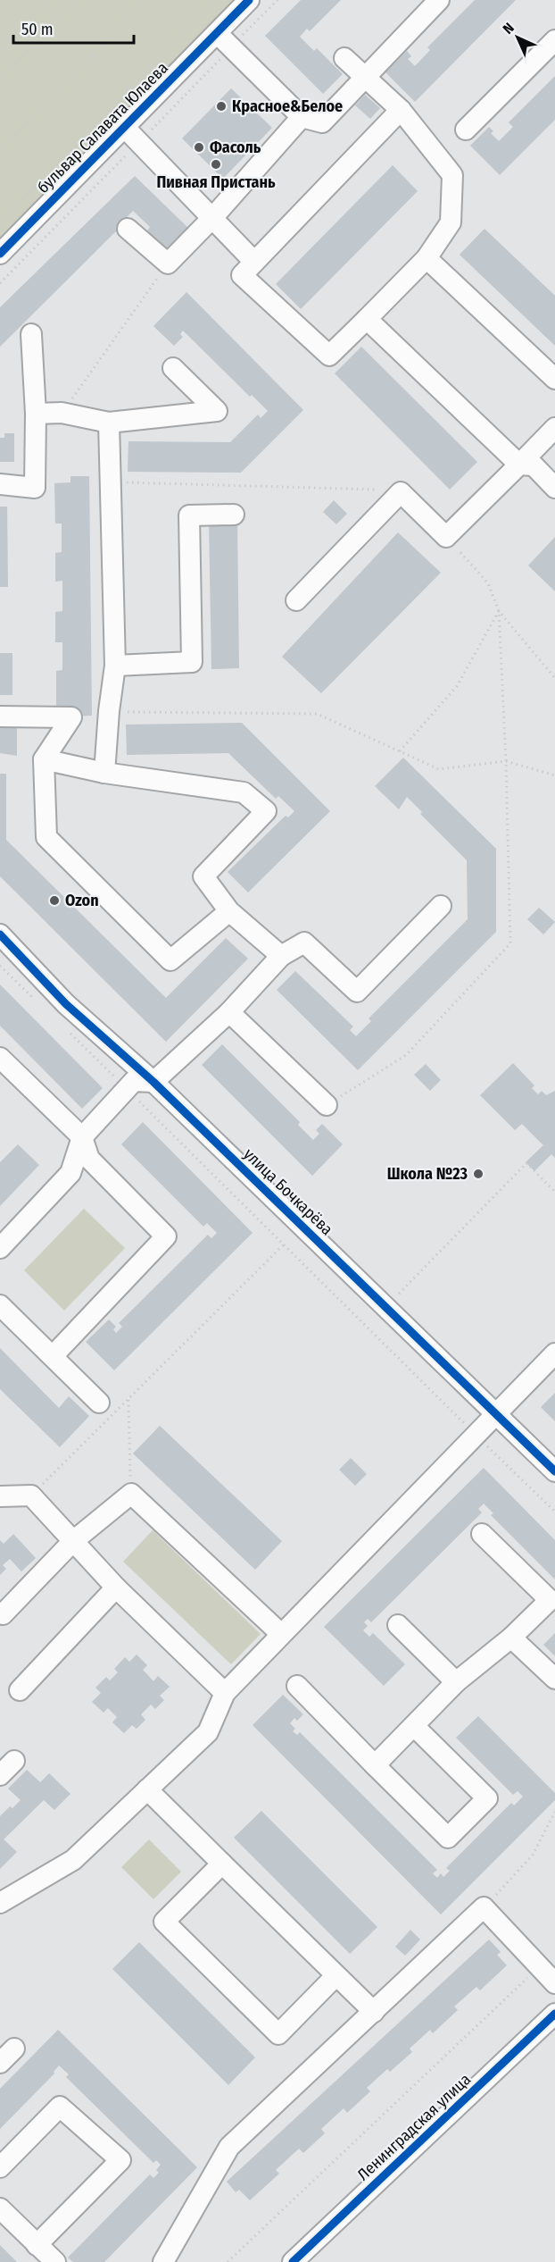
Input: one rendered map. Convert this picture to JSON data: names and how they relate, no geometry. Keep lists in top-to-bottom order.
{
  "streets": {
    "street": ["бульвар Салавата Юлаева", "улица Бочкарёва", "Ленинградская улица"]
  },
  "places": [
    "Красное&Белое",
    "Фасоль",
    "Пивная Пристань",
    "Ozon",
    "Школа №23"
  ],
  "scale_bar": "50 m",
  "north": "top left"
}
